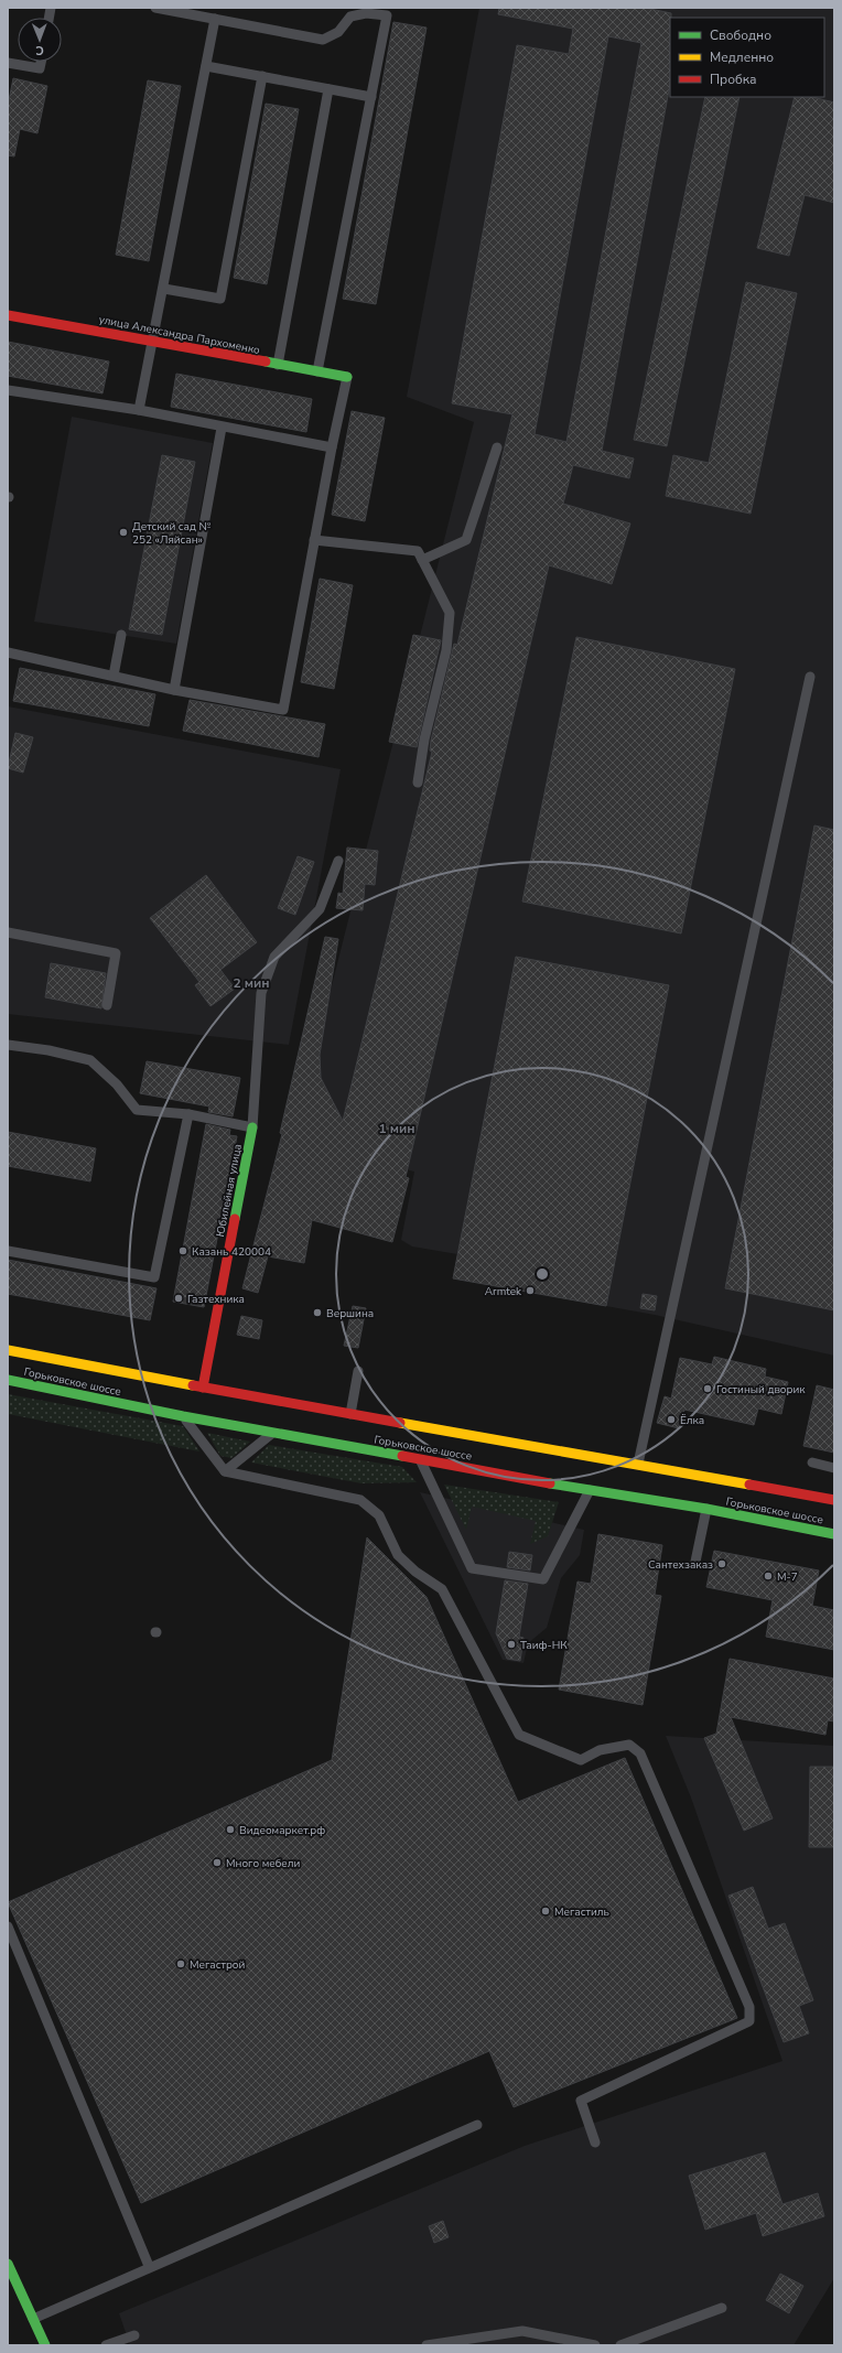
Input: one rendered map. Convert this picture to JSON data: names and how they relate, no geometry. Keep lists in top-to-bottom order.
{
  "streets": {
    "main road": ["улица Александра Пархоменко", "Юбилейная улица", "Горьковское шоссе"]
  },
  "crossings": [
    ["Юбилейная улица", "Горьковское шоссе"]
  ],
  "places": [
    "Детский сад № 252 «Ляйсан»",
    "Казань 420004",
    "Armtek",
    "Газтехника",
    "Вершина",
    "Гостиный дворик",
    "Ёлка",
    "Сантехзаказ",
    "М-7",
    "Таиф-НК",
    "Видеомаркет.рф",
    "Много мебели",
    "Мегастиль",
    "Мегастрой"
  ],
  "legend": ["Свободно", "Медленно", "Пробка"],
  "north": "bottom",
  "rings": ["2 мин", "1 мин"]
}
